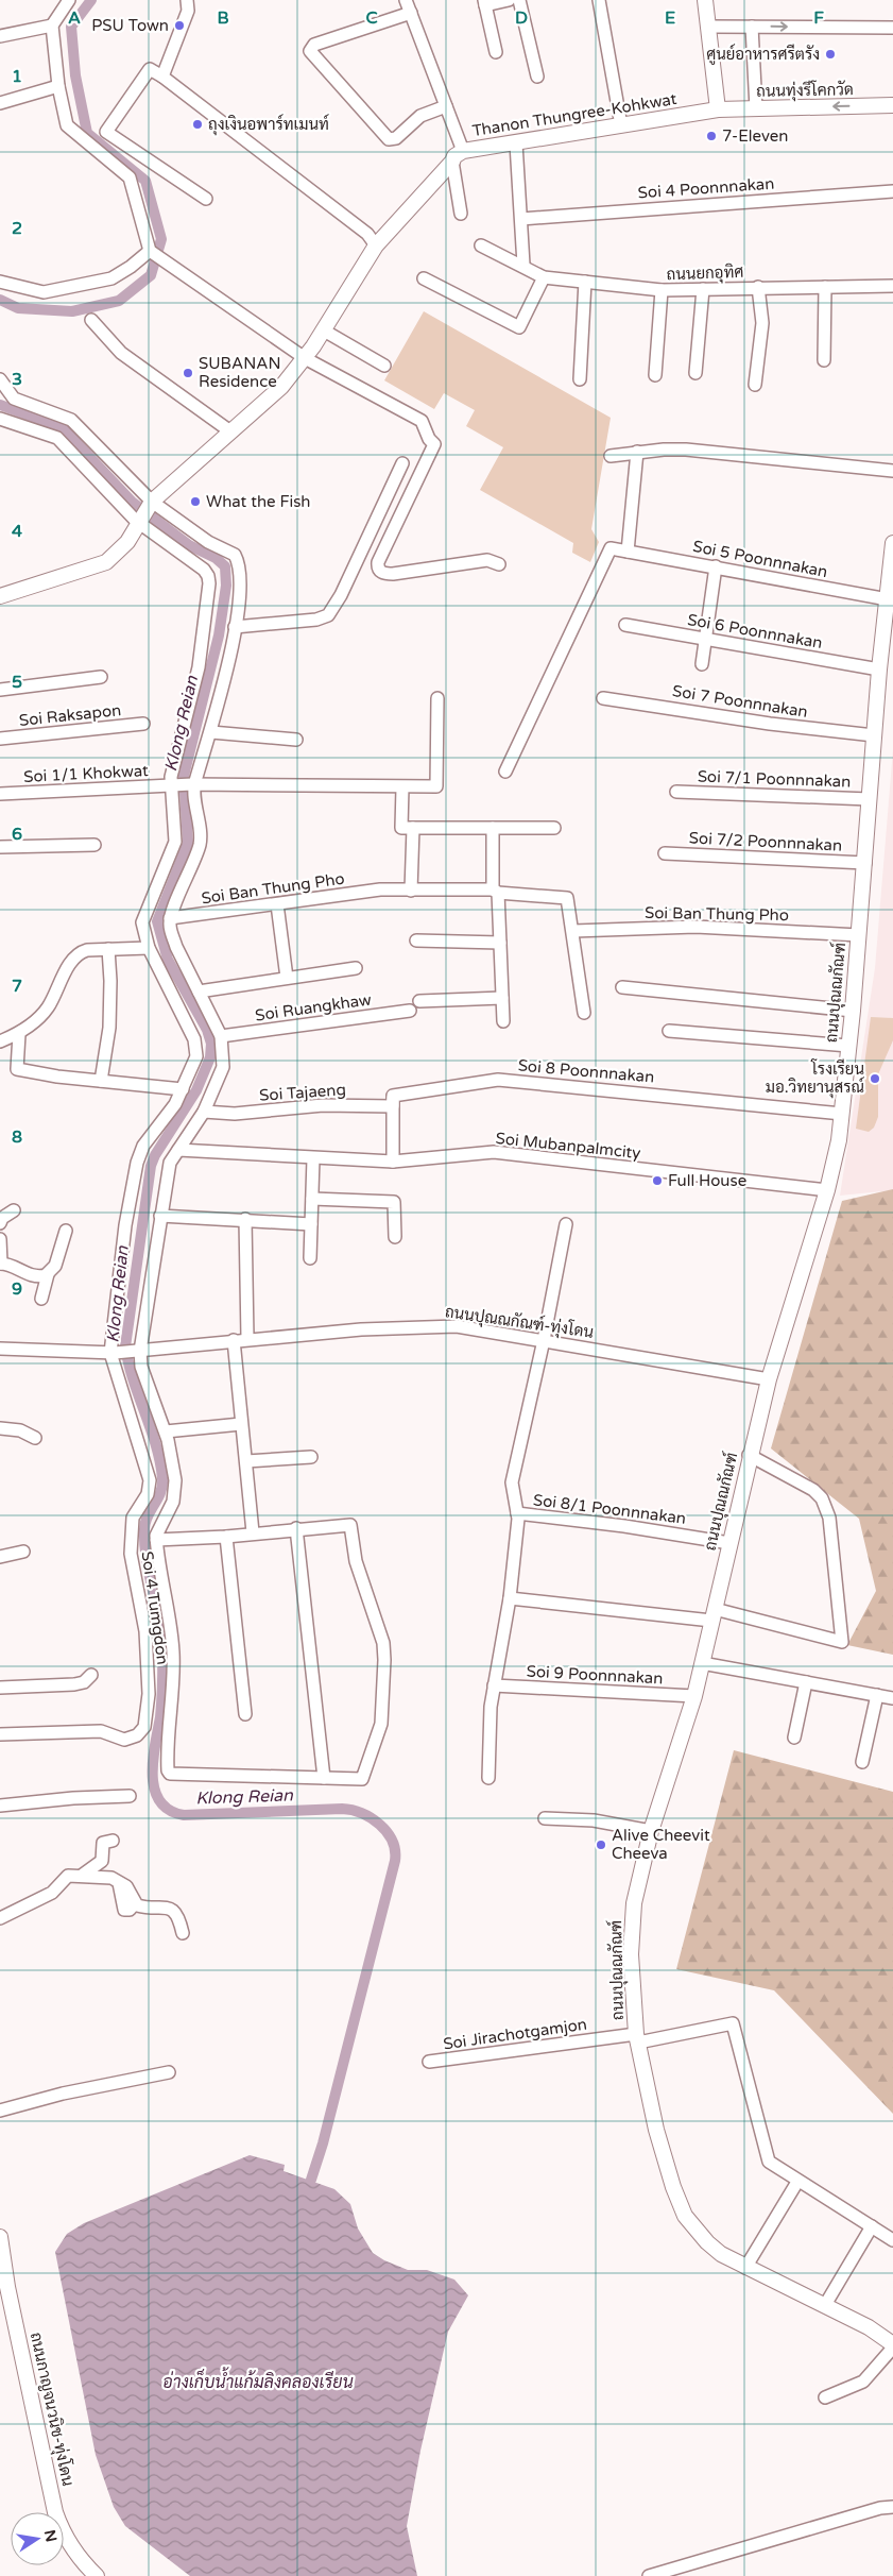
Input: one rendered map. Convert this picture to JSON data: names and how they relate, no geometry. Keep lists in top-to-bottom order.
{
  "streets": {
    "street": [
      "ถนนทุ่งรีโคกวัด",
      "Thanon Thungree-Kohkwat",
      "Soi 4 Poonnnakan",
      "ถนนยกอุทิศ",
      "Soi 5 Poonnnakan",
      "Soi 6 Poonnnakan",
      "Soi 7 Poonnnakan",
      "Soi Raksapon",
      "Soi 1/1 Khokwat",
      "Soi 7/1 Poonnnakan",
      "Soi 7/2 Poonnnakan",
      "Soi Ban Thung Pho",
      "ถนนปุณณกัณฑ์",
      "Soi Ruangkhaw",
      "Soi 8 Poonnnakan",
      "Soi Tajaeng",
      "Soi Mubanpalmcity",
      "ถนนปุณณกัณฑ์-ทุ่งโดน",
      "Soi 8/1 Poonnnakan",
      "Soi 4 Tumgdon",
      "Soi 9 Poonnnakan",
      "Soi Jirachotgamjon",
      "ถนนกาญจนวนิช-ทุ่งโดน"
    ]
  },
  "crossings": [
    ["ถนนทุ่งรีโคกวัด", "Thanon Thungree-Kohkwat"],
    ["Soi 5 Poonnnakan", "ถนนปุณณกัณฑ์"],
    ["Soi 6 Poonnnakan", "ถนนปุณณกัณฑ์"],
    ["Soi 7 Poonnnakan", "ถนนปุณณกัณฑ์"],
    ["Soi 7/1 Poonnnakan", "ถนนปุณณกัณฑ์"],
    ["Soi 7/2 Poonnnakan", "ถนนปุณณกัณฑ์"],
    ["Soi Ban Thung Pho", "ถนนปุณณกัณฑ์"],
    ["ถนนปุณณกัณฑ์", "Soi 8 Poonnnakan"],
    ["ถนนปุณณกัณฑ์", "Soi Mubanpalmcity"],
    ["ถนนปุณณกัณฑ์", "ถนนปุณณกัณฑ์-ทุ่งโดน"],
    ["ถนนปุณณกัณฑ์", "Soi 8/1 Poonnnakan"],
    ["ถนนปุณณกัณฑ์", "Soi 9 Poonnnakan"],
    ["ถนนปุณณกัณฑ์", "Soi Jirachotgamjon"],
    ["Soi 8 Poonnnakan", "Soi Tajaeng"],
    ["ถนนปุณณกัณฑ์-ทุ่งโดน", "Soi 4 Tumgdon"]
  ],
  "water": ["Klong Reian", "อ่างเก็บน้ำแก้มลิงคลองเรียน"],
  "places": [
    "PSU Town",
    "ศูนย์อาหารศรีตรัง",
    "ถุงเงินอพาร์ทเมนท์",
    "7-Eleven",
    "SUBANAN Residence",
    "What the Fish",
    "โรงเรียน มอ.วิทยานุสรณ์",
    "Full House",
    "Alive Cheevit Cheeva"
  ],
  "north": "right",
  "grid": {
    "columns": [
      "A",
      "B",
      "C",
      "D",
      "E",
      "F"
    ],
    "rows": [
      "1",
      "2",
      "3",
      "4",
      "5",
      "6",
      "7",
      "8",
      "9"
    ]
  }
}
